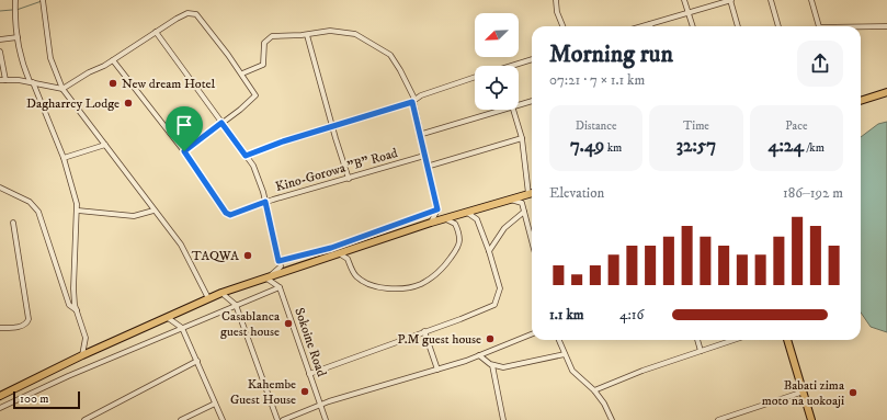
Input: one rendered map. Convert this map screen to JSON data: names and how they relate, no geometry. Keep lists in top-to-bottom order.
{
  "streets": {
    "street": ["Kino-Gorowa \"B\" Road", "Sokoine Road"]
  },
  "places": [
    "New dream Hotel",
    "Dagharrcy Lodge",
    "TAQWA",
    "Casablanca guest house",
    "P.M guest house",
    "Kahembe Guest House",
    "Babati zima moto na uokoaji"
  ],
  "scale_bar": "100 m",
  "north": "bottom left",
  "page": {
    "heading": ["Morning run", "07:21 · 7 × 1.1 km"],
    "stats": [
      ["Distance", "7.49 km"],
      ["Time", "32:57"],
      ["Pace", "4:24 /km"]
    ],
    "chart": ["Elevation", "186–192 m"],
    "list": [
      {
        "name": "1.1 km",
        "note": "4:16"
      }
    ],
    "scale": "100 m"
  }
}
